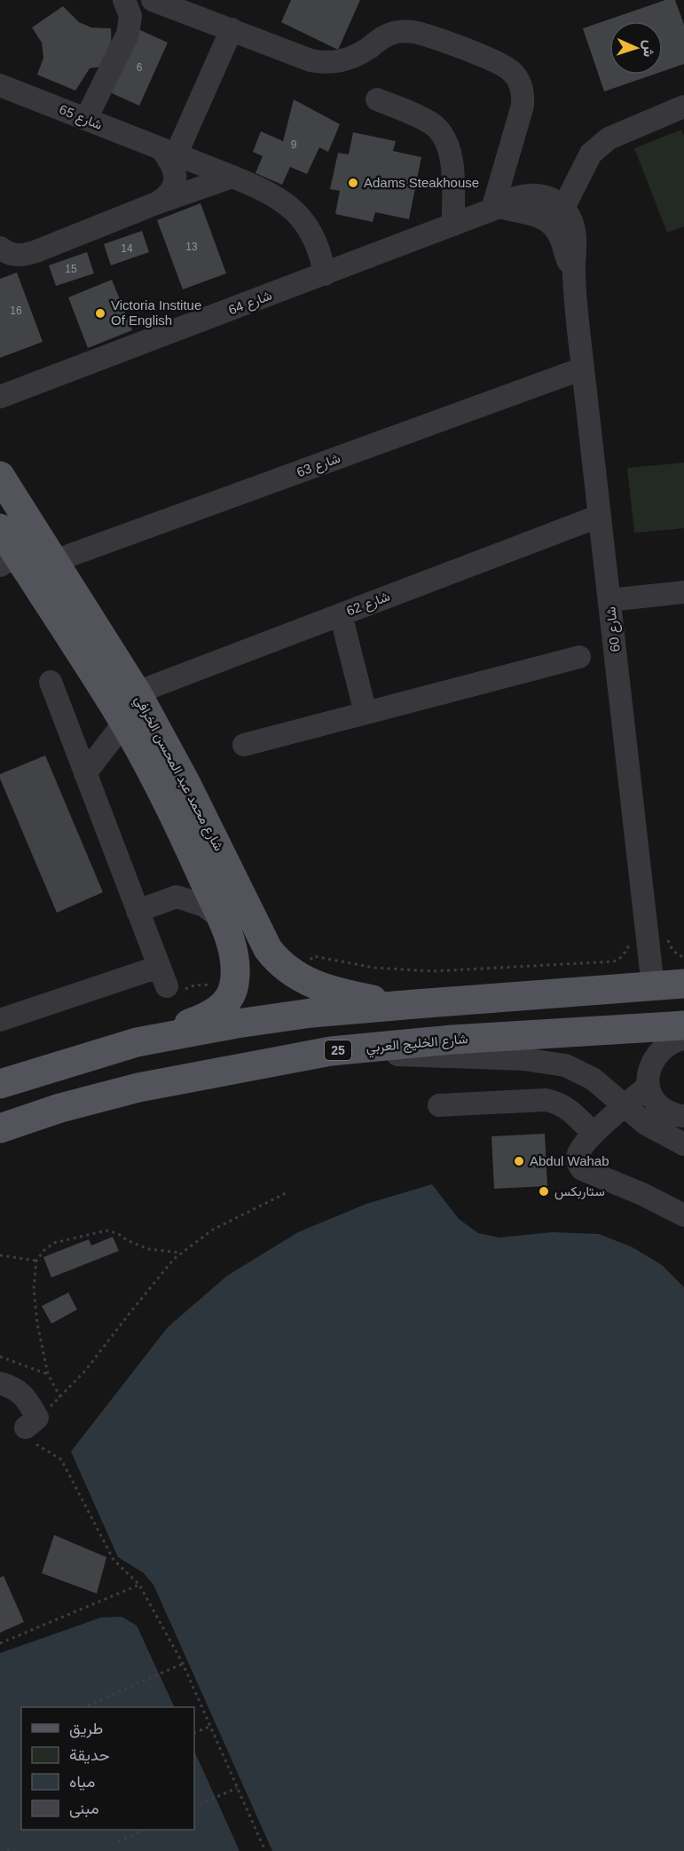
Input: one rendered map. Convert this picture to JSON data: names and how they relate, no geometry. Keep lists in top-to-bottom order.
{
  "streets": {
    "main road": ["شارع محمد عبد المحسن الخرافي", "شارع الخليج العربي", "25"],
    "street": [
      "شارع 65",
      "شارع 64",
      "شارع 63",
      "شارع 62",
      "شارع 60"
    ]
  },
  "crossings": [
    ["شارع 65", "شارع 64"],
    ["شارع 63", "شارع 60"],
    ["شارع 63", "شارع محمد عبد المحسن الخرافي"],
    ["شارع 62", "شارع 60"],
    ["شارع 62", "شارع محمد عبد المحسن الخرافي"]
  ],
  "places": [
    "Adams Steakhouse",
    "Victoria Institue Of English",
    "Abdul Wahab",
    "ستاربكس"
  ],
  "house_numbers": [
    "6",
    "9",
    "13",
    "14",
    "15",
    "16"
  ],
  "legend": [
    "طريق",
    "حديقة",
    "مياه",
    "مبنى"
  ],
  "north": "right"
}
